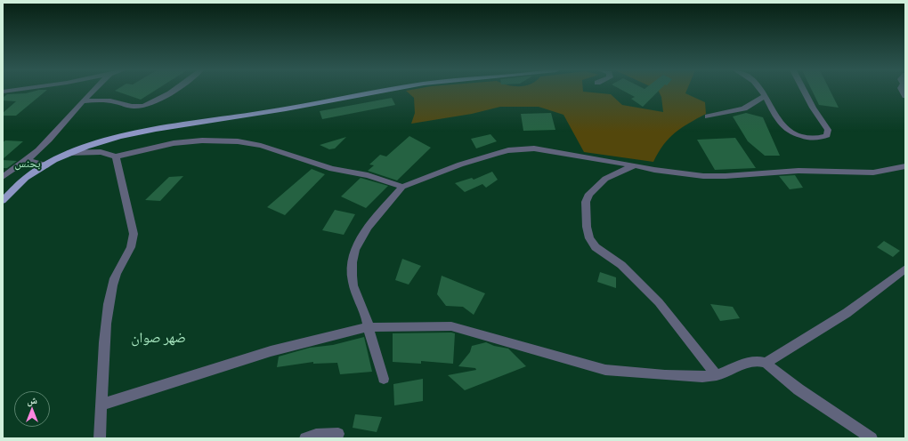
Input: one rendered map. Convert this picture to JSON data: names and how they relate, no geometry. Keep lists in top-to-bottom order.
{
  "districts": ["بحنس", "ضهر صوان"],
  "north": "top"
}
